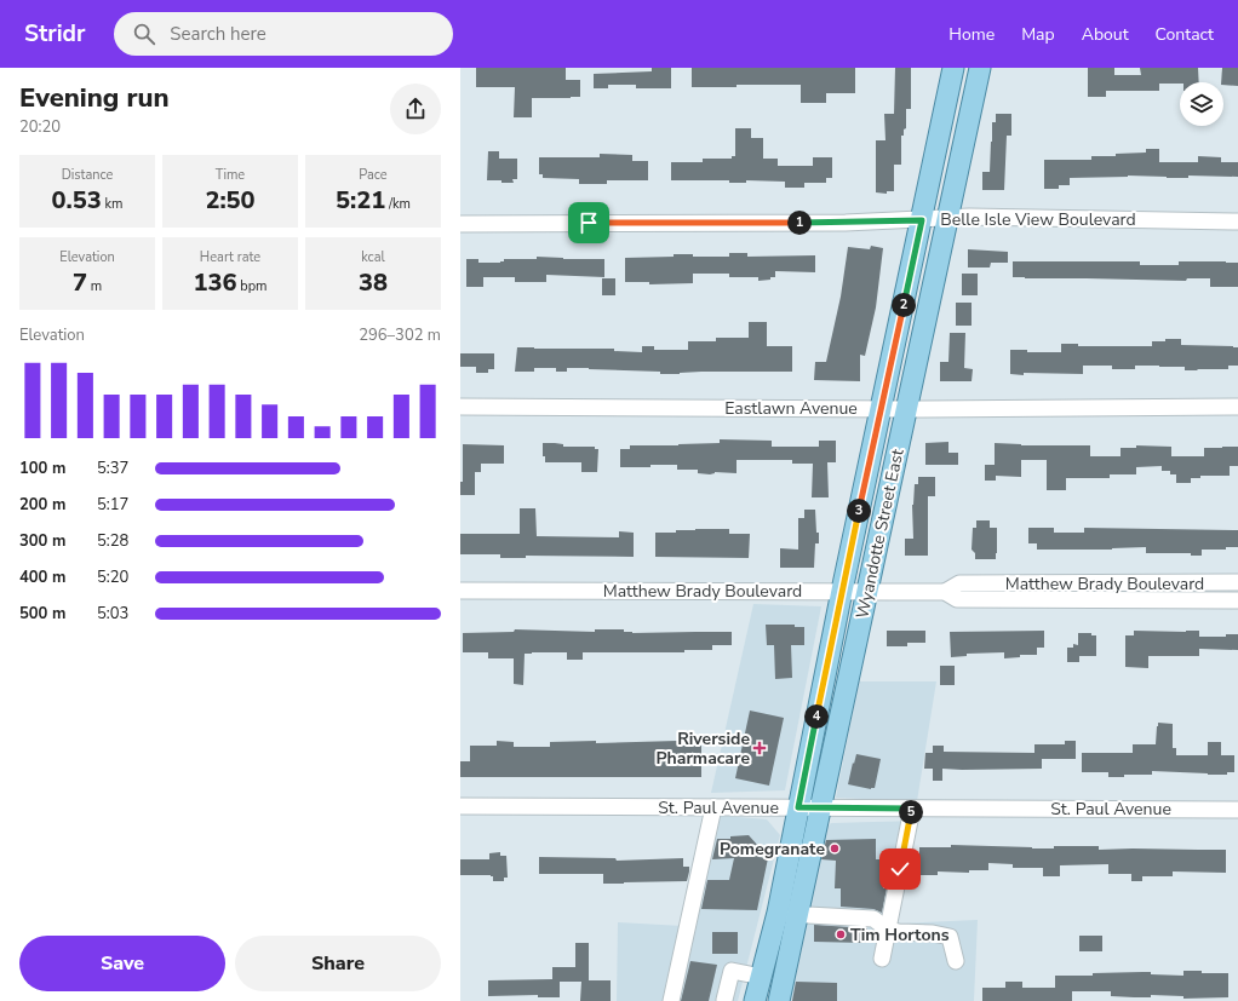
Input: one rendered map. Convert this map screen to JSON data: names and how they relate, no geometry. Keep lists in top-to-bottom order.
{
  "streets": {
    "main road": ["Wyandotte Street East"],
    "street": [
      "Belle Isle View Boulevard",
      "Eastlawn Avenue",
      "Matthew Brady Boulevard",
      "St. Paul Avenue"
    ]
  },
  "crossings": [
    ["Belle Isle View Boulevard", "Wyandotte Street East"],
    ["Eastlawn Avenue", "Wyandotte Street East"],
    ["Wyandotte Street East", "Matthew Brady Boulevard"],
    ["Wyandotte Street East", "St. Paul Avenue"]
  ],
  "places": {
    "health": ["Riverside Pharmacare"],
    "other": ["Pomegranate", "Tim Hortons"]
  },
  "page": {
    "header": "Stridr",
    "search": "Search here",
    "nav": [
      "Home",
      "Map",
      "About",
      "Contact"
    ],
    "heading": ["Evening run", "20:20"],
    "stats": [
      ["Distance", "0.53 km"],
      ["Time", "2:50"],
      ["Pace", "5:21 /km"],
      ["Elevation", "7 m"],
      ["Heart rate", "136 bpm"],
      ["kcal", "38"]
    ],
    "pins": [
      "1",
      "2",
      "3",
      "4",
      "5"
    ],
    "chart": ["Elevation", "296–302 m"],
    "list": [
      {
        "name": "100 m",
        "note": "5:37"
      },
      {
        "name": "200 m",
        "note": "5:17"
      },
      {
        "name": "300 m",
        "note": "5:28"
      },
      {
        "name": "400 m",
        "note": "5:20"
      },
      {
        "name": "500 m",
        "note": "5:03"
      }
    ],
    "buttons": ["Save", "Share"]
  }
}
